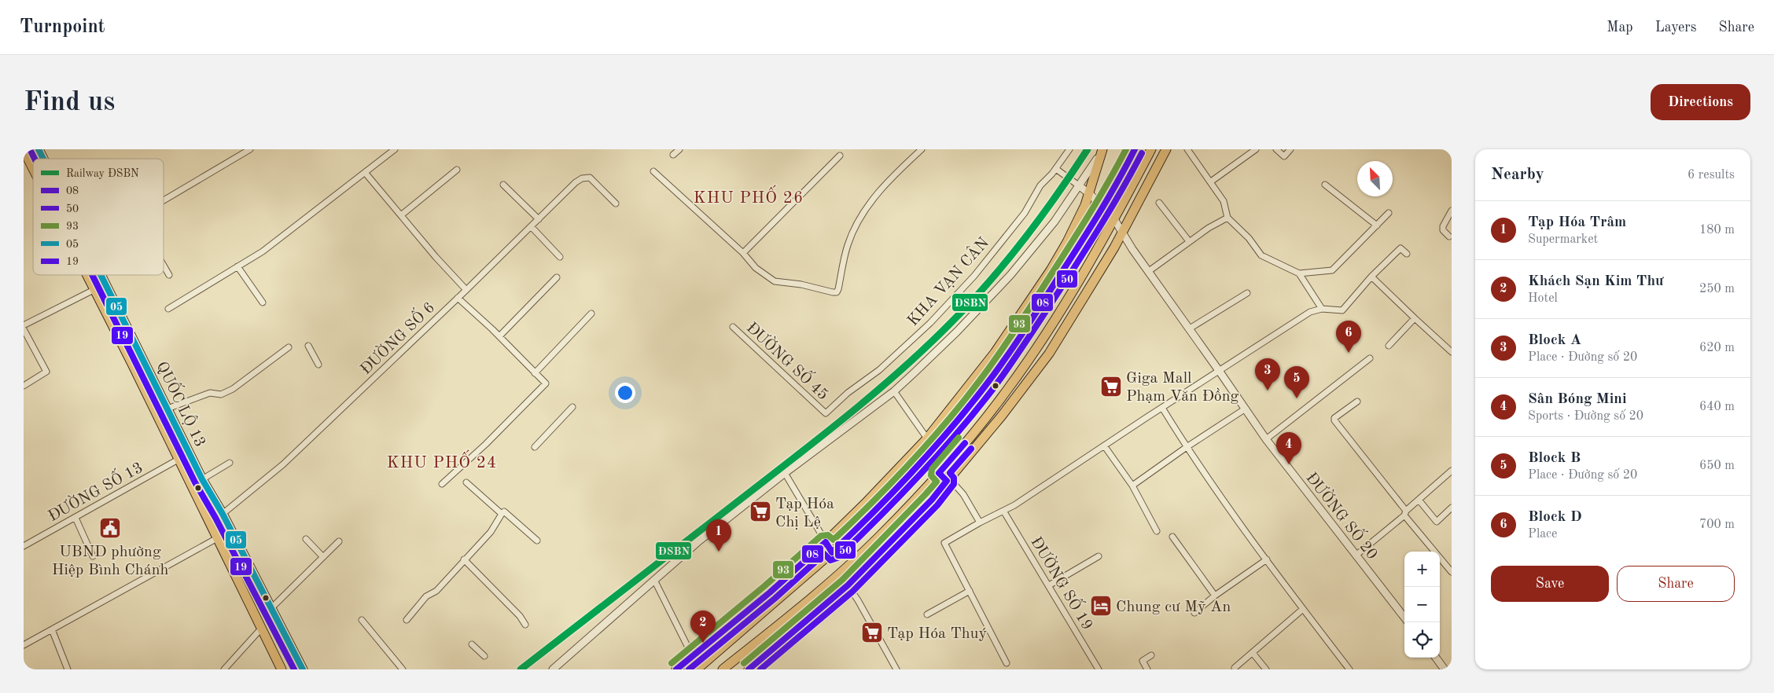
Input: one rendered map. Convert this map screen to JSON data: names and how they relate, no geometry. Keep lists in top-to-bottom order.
{
  "streets": {
    "main road": ["QUỐC LỘ 13"],
    "street": [
      "KHA VẠN CÂN",
      "ĐƯỜNG SỐ 6",
      "ĐƯỜNG SỐ 45",
      "ĐƯỜNG SỐ 13",
      "ĐƯỜNG SỐ 20",
      "ĐƯỜNG SỐ 19"
    ]
  },
  "crossings": [
    ["KHA VẠN CÂN", "ĐƯỜNG SỐ 45"],
    ["ĐƯỜNG SỐ 6", "QUỐC LỘ 13"],
    ["QUỐC LỘ 13", "ĐƯỜNG SỐ 13"]
  ],
  "districts": ["KHU PHỐ 26", "KHU PHỐ 24"],
  "places": {
    "supermarket": ["Giga Mall Phạm Văn Đồng", "Tạp Hóa Chị Lệ", "Tạp Hóa Thuý"],
    "public building": ["UBND phường Hiệp Bình Chánh"],
    "hotel": ["Chung cư Mỹ An"]
  },
  "lines": [
    "rail line ĐSBN",
    "transit line 08",
    "transit line 93",
    "transit line 05",
    "transit line 19",
    "transit line 50"
  ],
  "legend": [
    "Railway ĐSBN",
    "08",
    "50",
    "93",
    "05",
    "19"
  ],
  "north": "top left",
  "page": {
    "header": "Turnpoint",
    "nav": ["Map", "Layers", "Share"],
    "buttons": [
      "Directions",
      ["Save", "Share"]
    ],
    "title": "Find us",
    "heading": ["Nearby", "6 results"],
    "list": [
      {
        "mark": "1",
        "name": "Tạp Hóa Trâm",
        "note": "Supermarket",
        "value": "180 m"
      },
      {
        "mark": "2",
        "name": "Khách Sạn Kim Thư",
        "note": "Hotel",
        "value": "250 m"
      },
      {
        "mark": "3",
        "name": "Block A",
        "note": "Place · Đường số 20",
        "value": "620 m"
      },
      {
        "mark": "4",
        "name": "Sân Bóng Mini",
        "note": "Sports · Đường số 20",
        "value": "640 m"
      },
      {
        "mark": "5",
        "name": "Block B",
        "note": "Place · Đường số 20",
        "value": "650 m"
      },
      {
        "mark": "6",
        "name": "Block D",
        "note": "Place",
        "value": "700 m"
      }
    ],
    "pins": [
      "6",
      "3",
      "5",
      "4",
      "1",
      "2"
    ],
    "map_buttons": ["+", "−"]
  }
}
